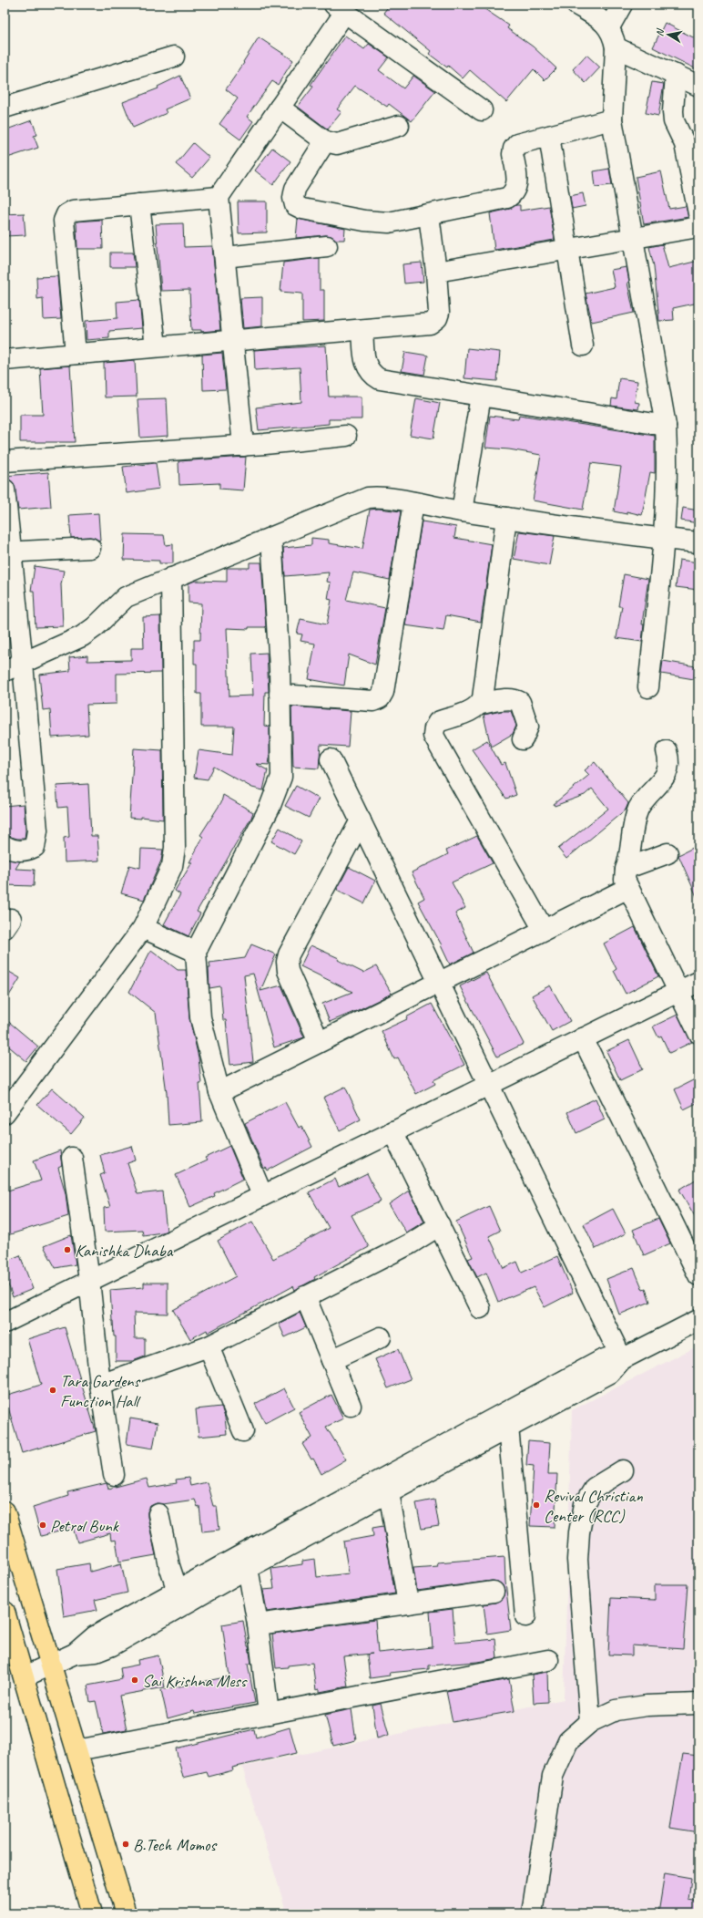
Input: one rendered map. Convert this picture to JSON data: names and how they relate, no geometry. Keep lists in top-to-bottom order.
{
  "places": [
    "Kanishka Dhaba",
    "Tara Gardens Function Hall",
    "Revival Christian Center (RCC)",
    "Petrol Bunk",
    "Sai Krishna Mess",
    "B.Tech Momos"
  ],
  "north": "left"
}
